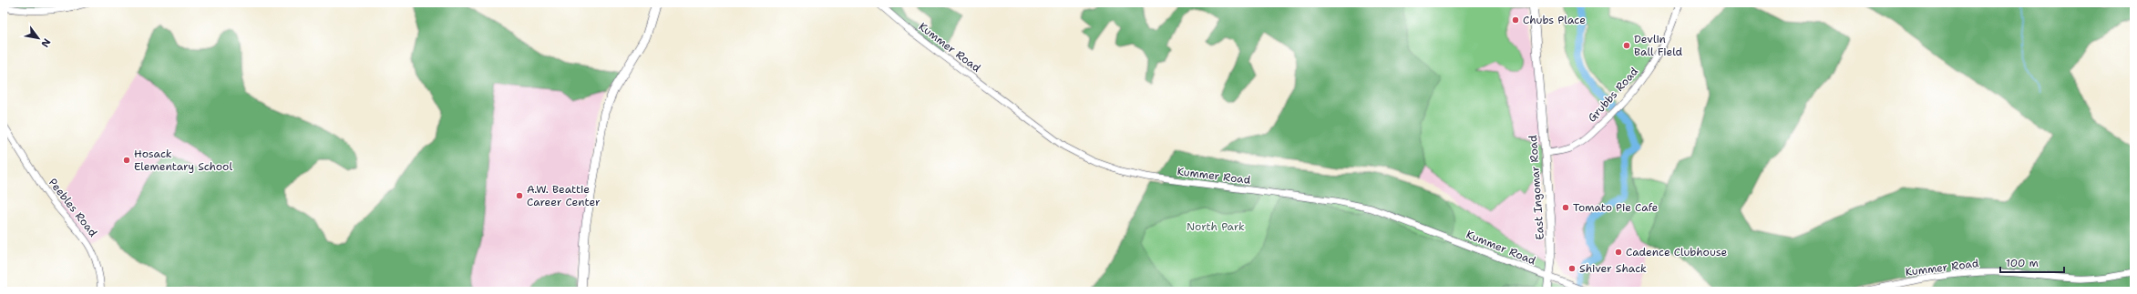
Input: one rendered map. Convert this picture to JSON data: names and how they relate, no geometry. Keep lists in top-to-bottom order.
{
  "streets": {
    "main road": ["East Ingomar Road"],
    "street": ["Kummer Road", "Grubbs Road", "Peebles Road"]
  },
  "crossings": [
    ["Kummer Road", "East Ingomar Road"],
    ["Grubbs Road", "East Ingomar Road"]
  ],
  "parks": ["North Park"],
  "places": [
    "Chubs Place",
    "Devlin Ball Field",
    "Hosack Elementary School",
    "A.W. Beattie Career Center",
    "Tomato Pie Cafe",
    "Cadence Clubhouse",
    "Shiver Shack"
  ],
  "scale_bar": "100 m",
  "north": "bottom right"
}
